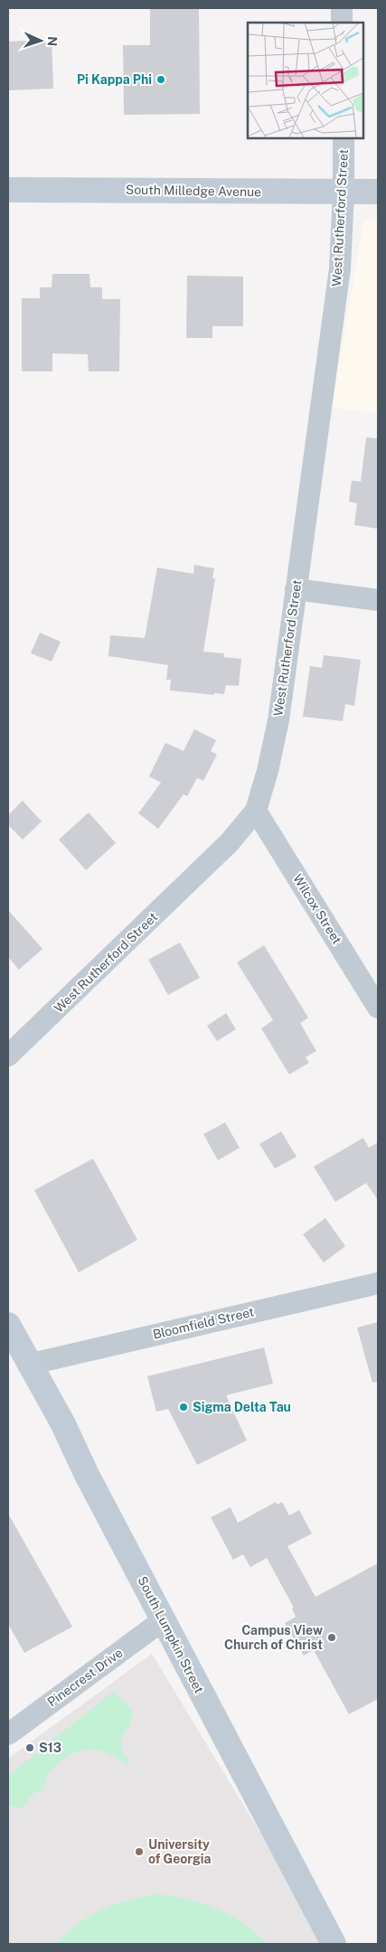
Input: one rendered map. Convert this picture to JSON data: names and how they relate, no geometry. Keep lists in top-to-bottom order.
{
  "streets": {
    "main road": ["South Milledge Avenue", "South Lumpkin Street"],
    "street": [
      "West Rutherford Street",
      "Wilcox Street",
      "Bloomfield Street",
      "Pinecrest Drive"
    ]
  },
  "crossings": [
    ["South Milledge Avenue", "West Rutherford Street"],
    ["West Rutherford Street", "Wilcox Street"],
    ["Bloomfield Street", "South Lumpkin Street"],
    ["South Lumpkin Street", "Pinecrest Drive"]
  ],
  "places": [
    "Pi Kappa Phi",
    "Sigma Delta Tau",
    "Campus View Church of Christ",
    "S13",
    "University of Georgia"
  ],
  "north": "right"
}
